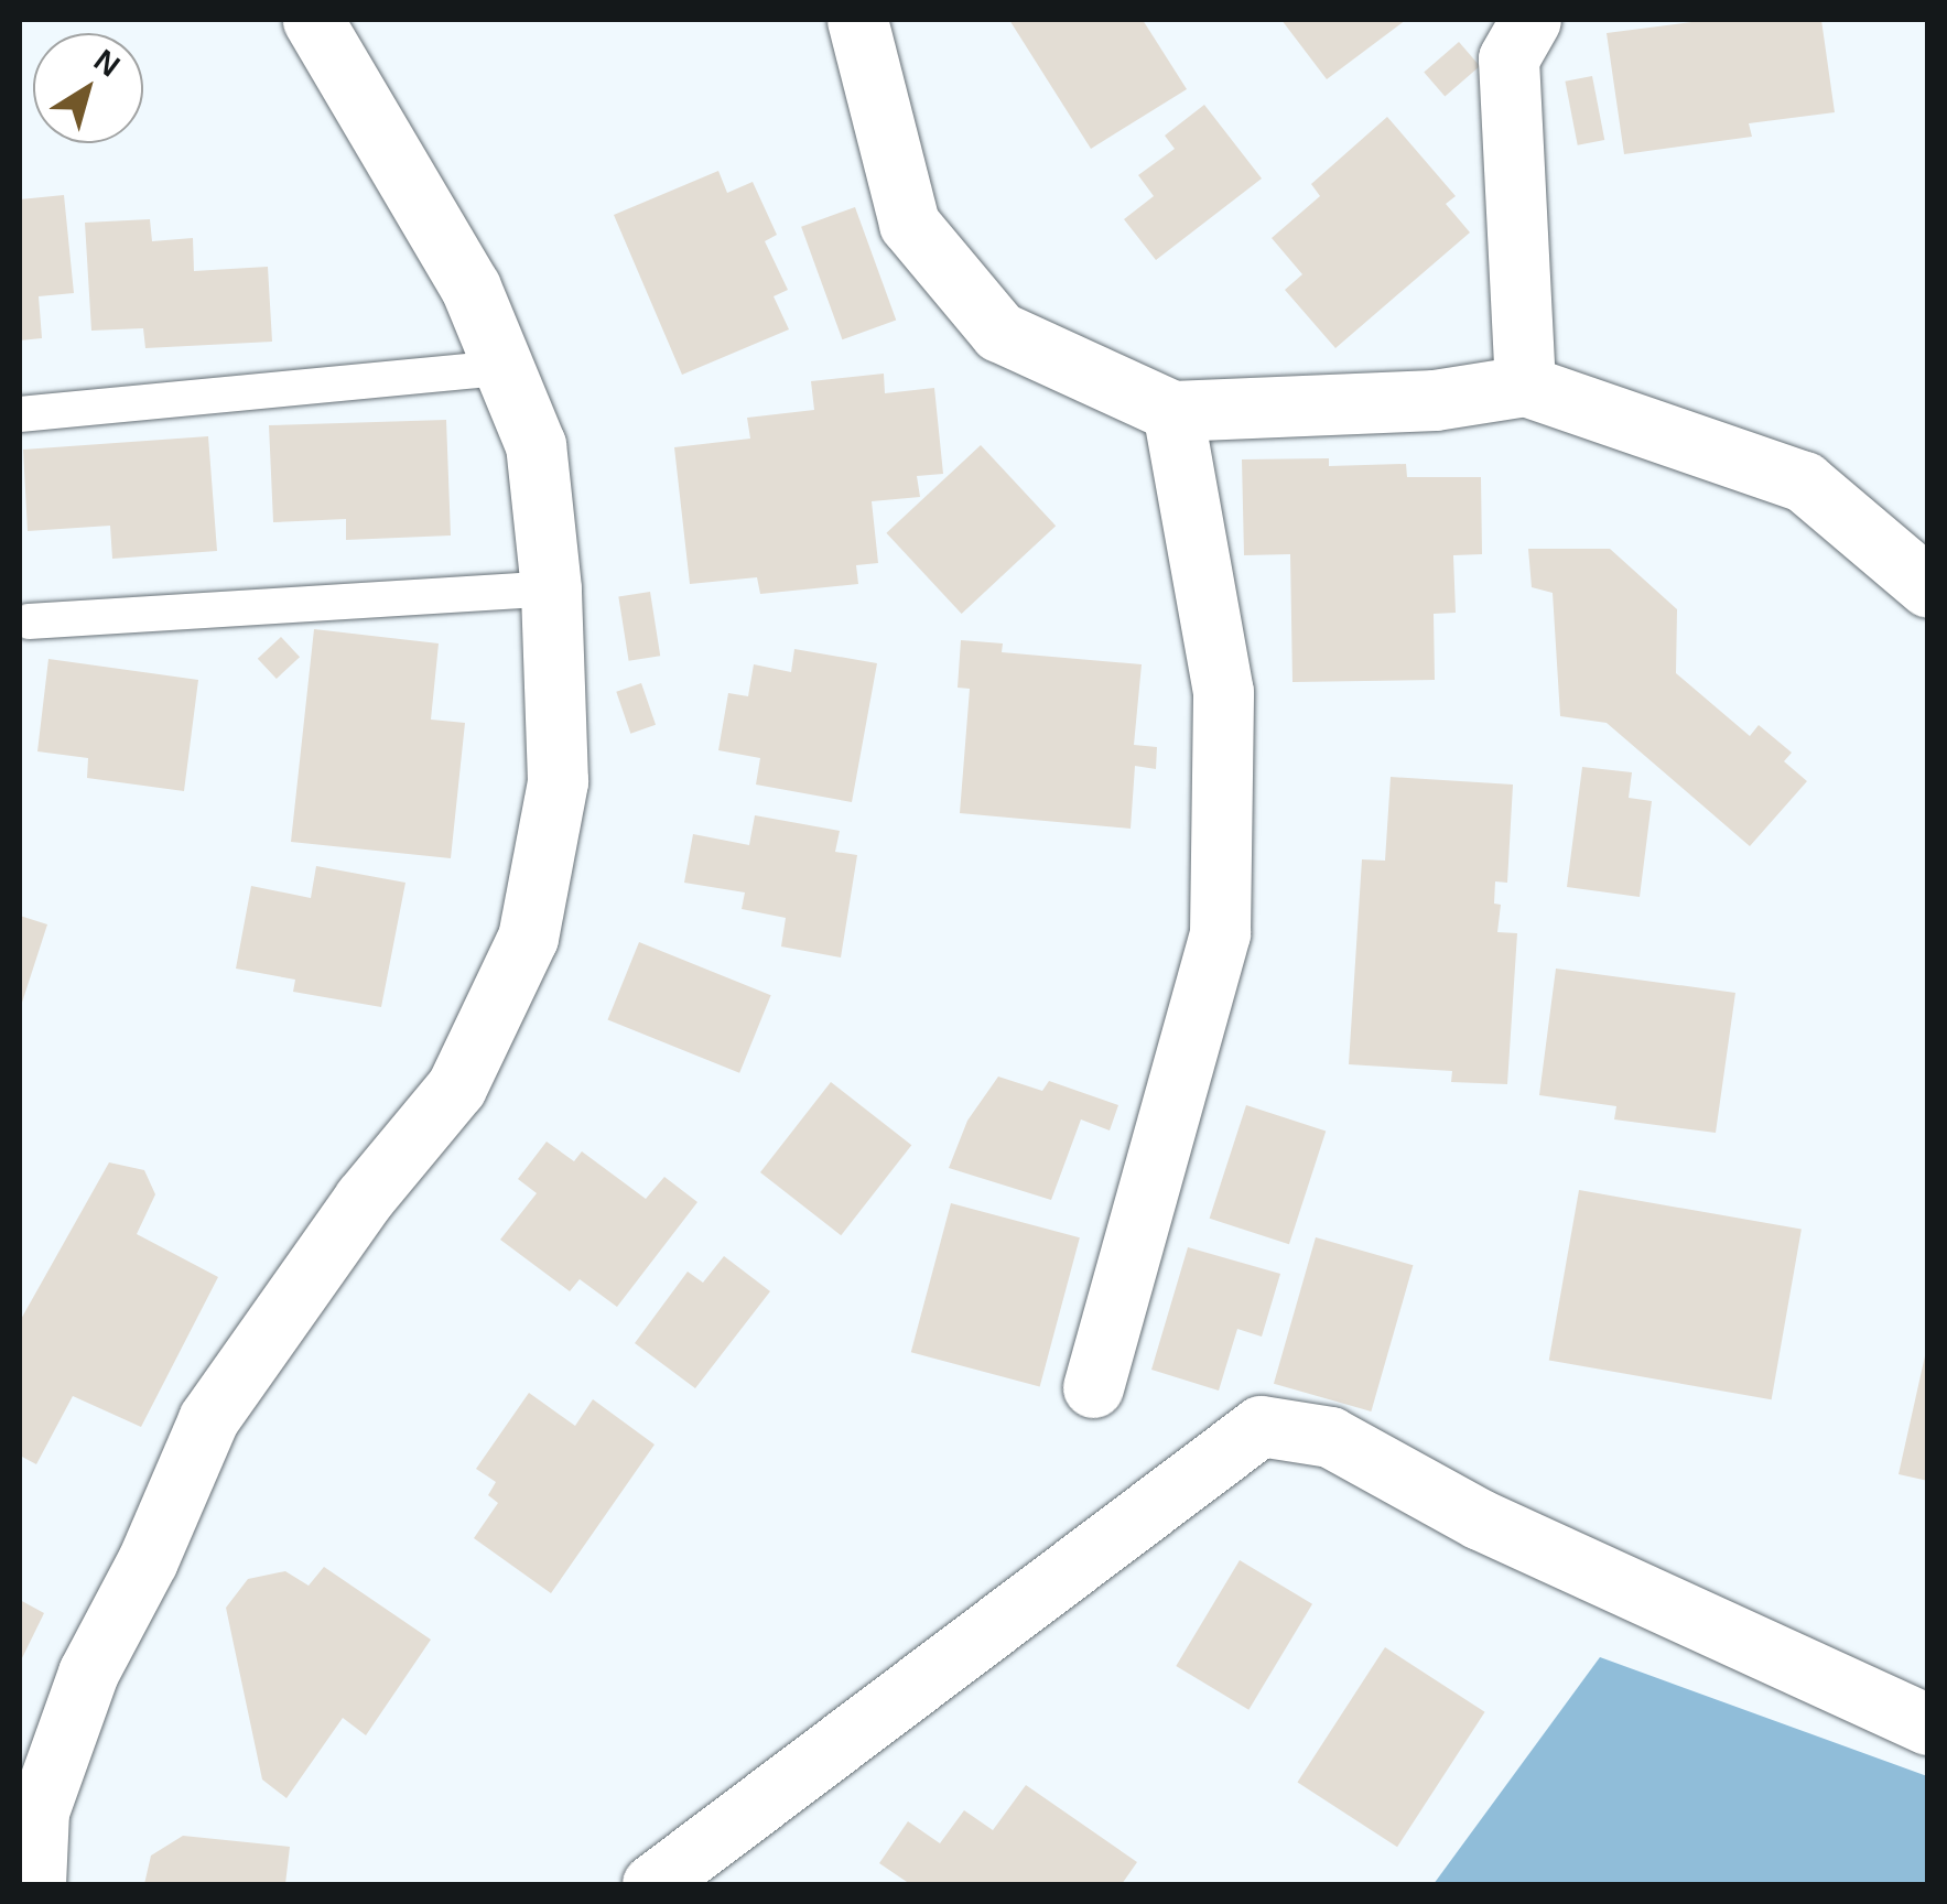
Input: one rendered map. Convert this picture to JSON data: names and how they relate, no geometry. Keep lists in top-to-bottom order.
{
  "north": "top right"
}
